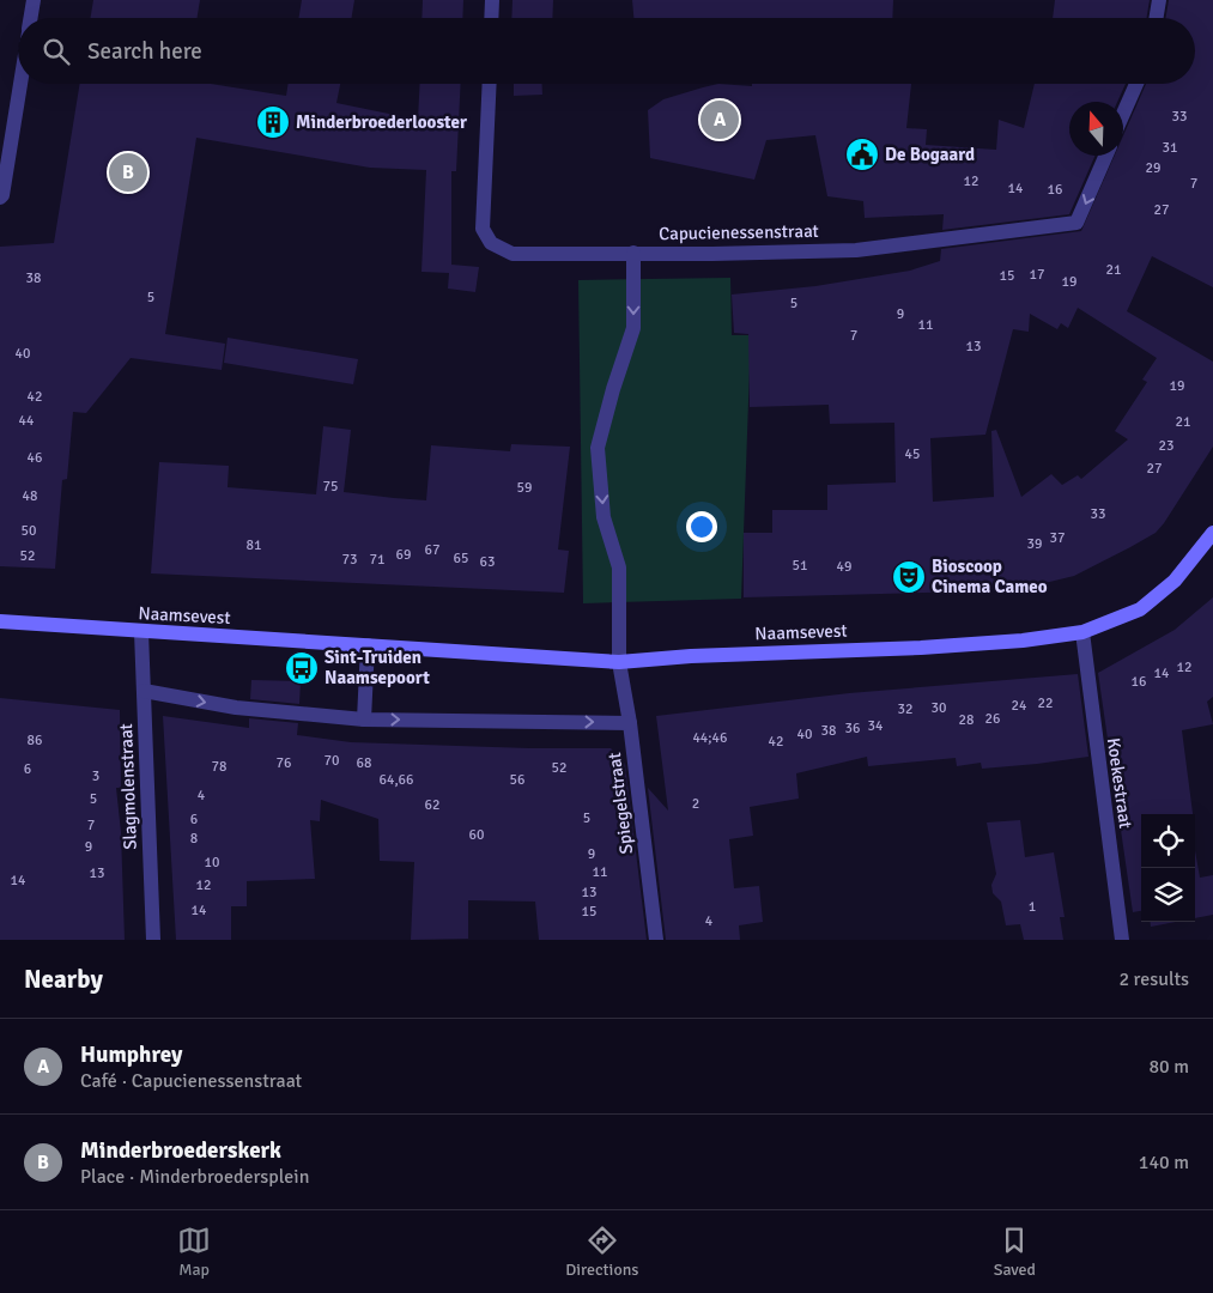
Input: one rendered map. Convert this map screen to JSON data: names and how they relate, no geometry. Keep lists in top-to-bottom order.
{
  "streets": {
    "street": [
      "Capucienessenstraat",
      "Naamsevest",
      "Koekestraat",
      "Slagmolenstraat",
      "Spiegelstraat"
    ]
  },
  "crossings": [
    ["Capucienessenstraat", "Spiegelstraat"],
    ["Naamsevest", "Koekestraat"],
    ["Naamsevest", "Slagmolenstraat"],
    ["Naamsevest", "Spiegelstraat"]
  ],
  "one_way": ["Capucienessenstraat", "Spiegelstraat"],
  "places": {
    "building": ["Minderbroederlooster"],
    "public building": ["De Bogaard"],
    "theatre": ["Bioscoop Cinema Cameo"],
    "bus stop": ["Sint-Truiden Naamsepoort"]
  },
  "house_numbers": [
    "33",
    "31",
    "29",
    "12",
    "7",
    "14",
    "16",
    "27",
    "21",
    "17",
    "15",
    "38",
    "19",
    "5",
    "5",
    "9",
    "11",
    "7",
    "13",
    "40",
    "19",
    "42",
    "44",
    "21",
    "23",
    "45",
    "46",
    "27",
    "75",
    "59",
    "48",
    "33",
    "50",
    "37",
    "39",
    "81",
    "67",
    "69",
    "52",
    "65",
    "73",
    "71",
    "63",
    "51",
    "49",
    "12",
    "14",
    "16",
    "22",
    "24",
    "30",
    "32",
    "26",
    "28",
    "34",
    "36",
    "38",
    "40",
    "44;46",
    "86",
    "42",
    "70",
    "76",
    "68",
    "78",
    "52",
    "6",
    "3",
    "64,66",
    "56",
    "4",
    "5",
    "2",
    "62",
    "5",
    "6",
    "7",
    "60",
    "8",
    "9",
    "9",
    "10",
    "11",
    "13",
    "14",
    "12",
    "13",
    "1",
    "14",
    "15",
    "4"
  ],
  "north": "top",
  "page": {
    "search": "Search here",
    "pins": ["A", "B"],
    "heading": ["Nearby", "2 results"],
    "list": [
      {
        "mark": "A",
        "name": "Humphrey",
        "note": "Café · Capucienessenstraat",
        "value": "80 m"
      },
      {
        "mark": "B",
        "name": "Minderbroederskerk",
        "note": "Place · Minderbroedersplein",
        "value": "140 m"
      }
    ],
    "nav": ["Map", "Directions", "Saved"]
  }
}
